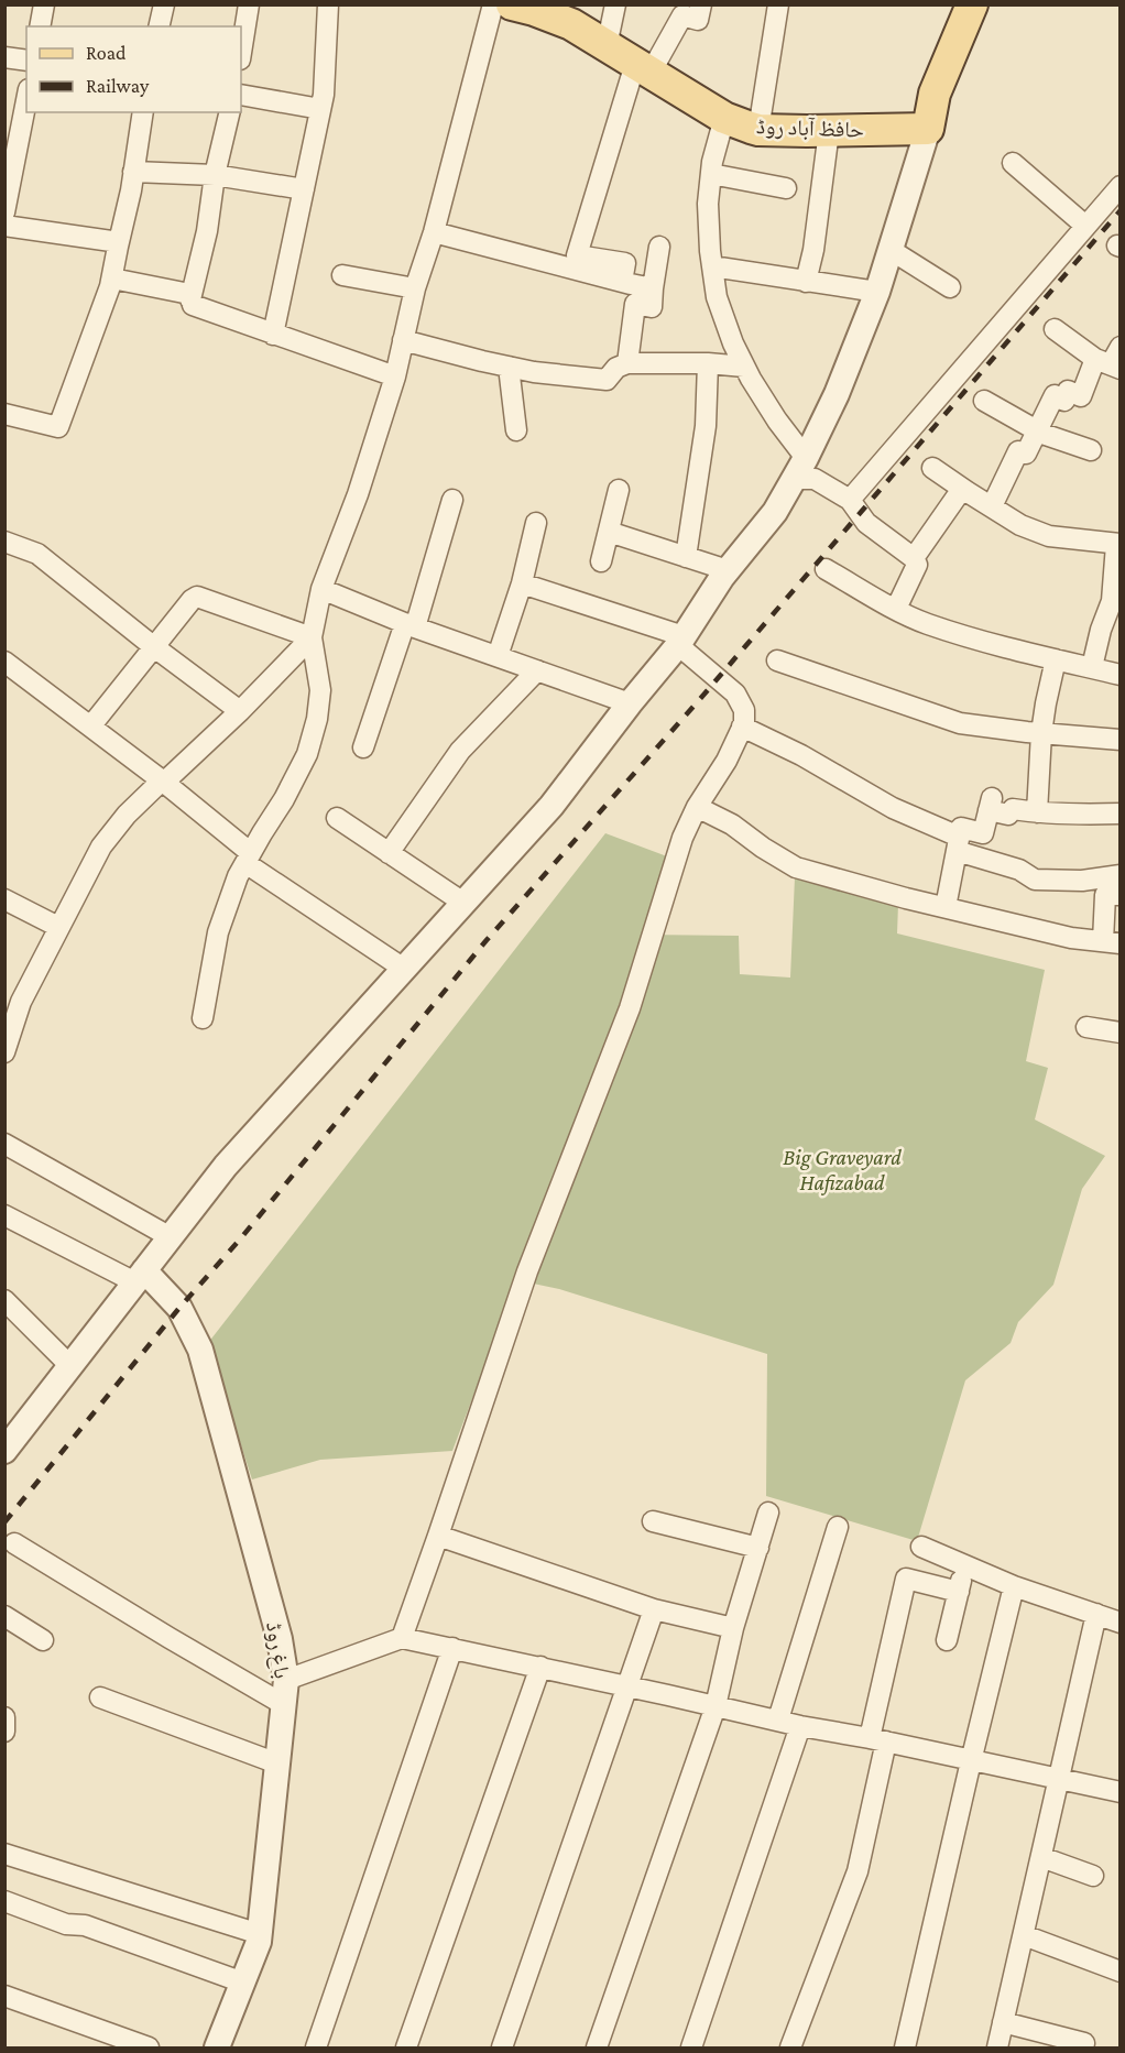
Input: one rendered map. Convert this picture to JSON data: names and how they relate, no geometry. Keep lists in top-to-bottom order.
{
  "streets": {
    "main road": ["حافظ آباد روڈ"],
    "street": ["باغ روڈ"]
  },
  "parks": ["Big Graveyard Hafizabad"],
  "legend": ["Road", "Railway"]
}
